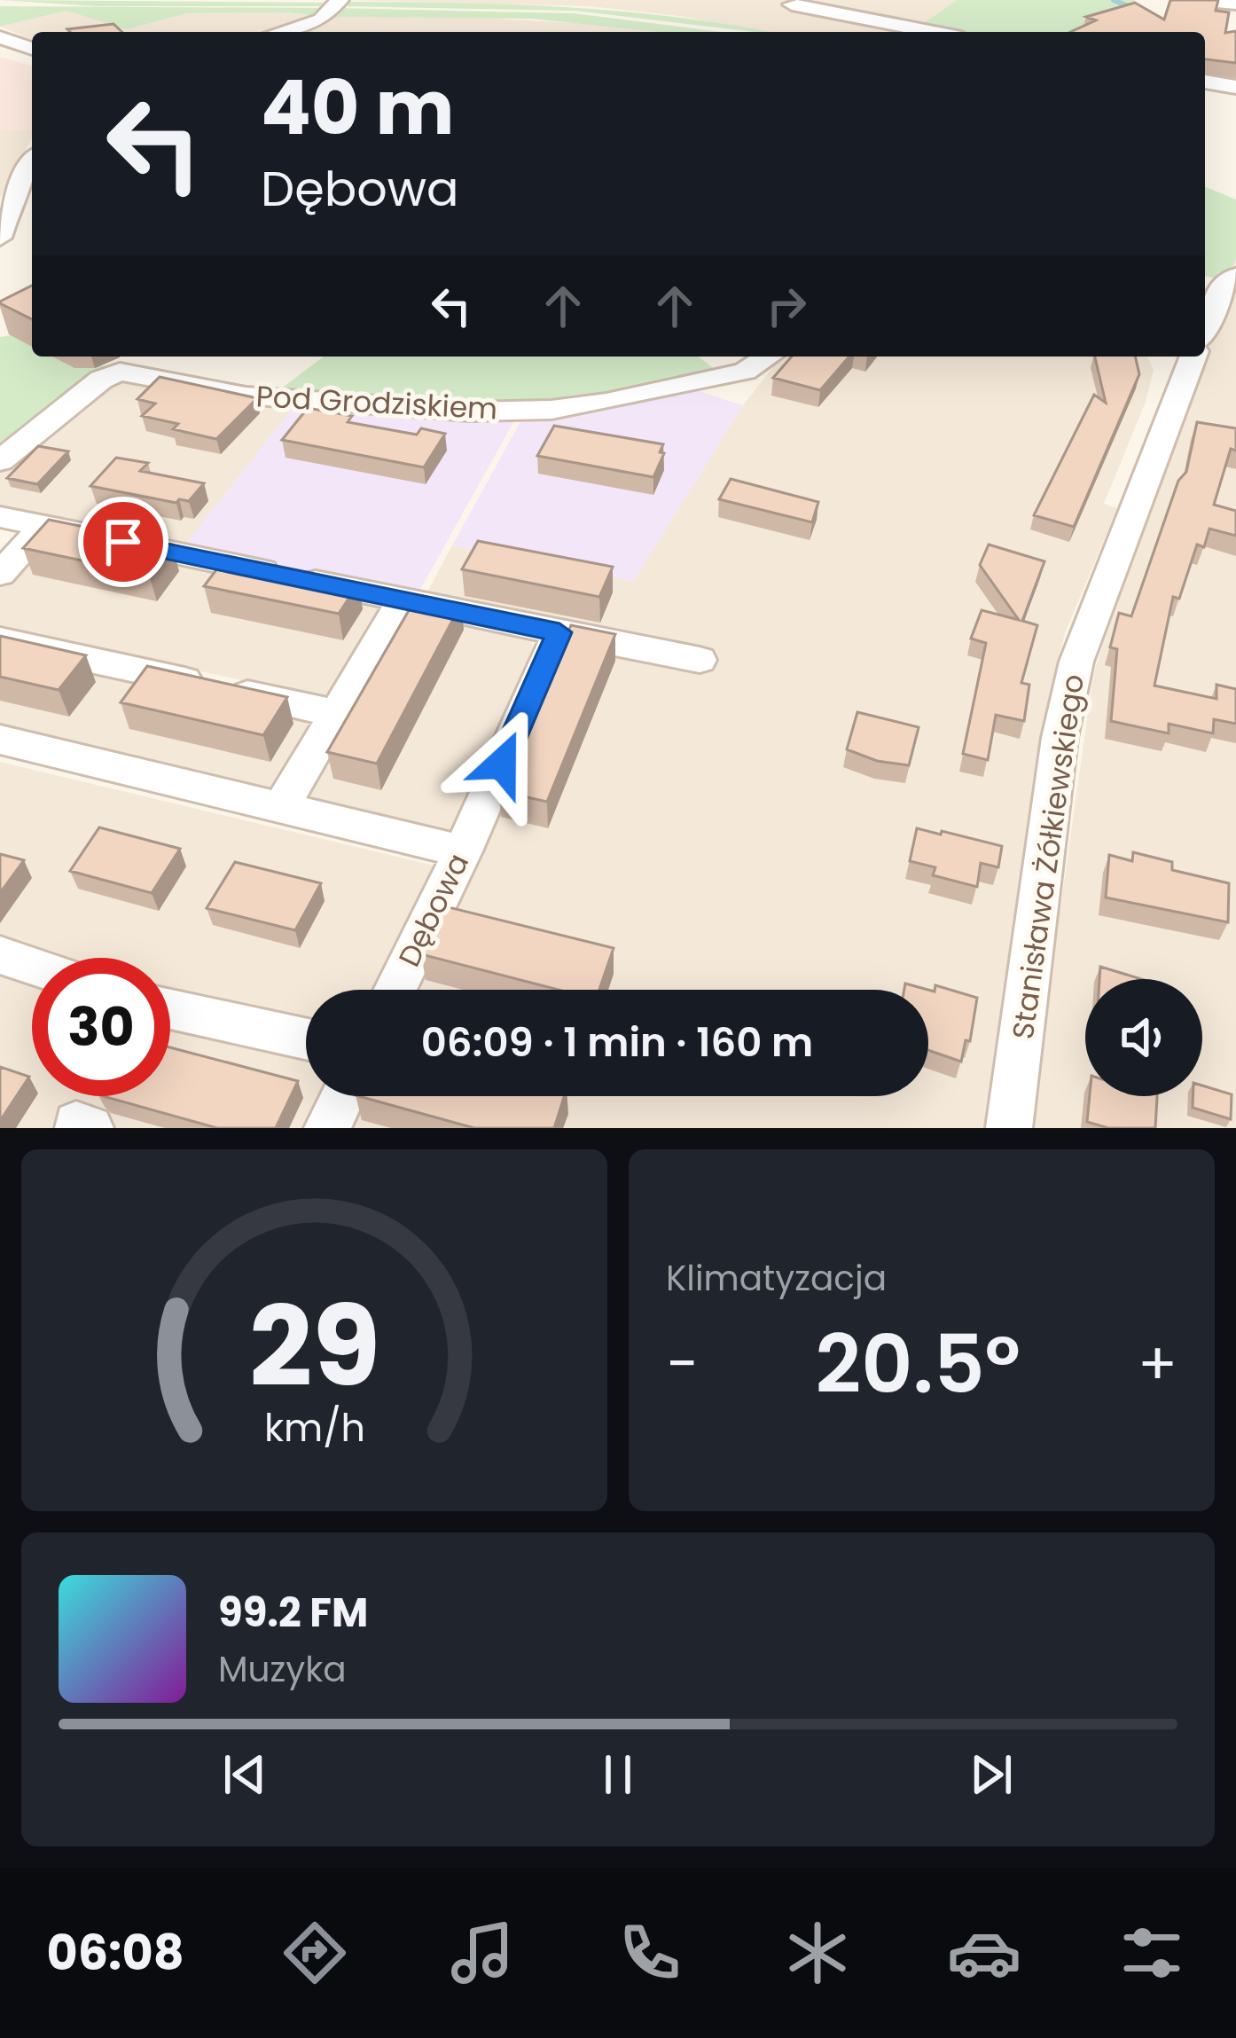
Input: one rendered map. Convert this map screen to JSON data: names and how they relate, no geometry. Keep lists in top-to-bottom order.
{
  "streets": {
    "street": ["Pod Grodziskiem", "Stanisława Żółkiewskiego", "Dębowa"]
  },
  "page": {
    "turn": ["40 m", "Dębowa"],
    "limit": "30",
    "trip": "06:09 · 1 min · 160 m",
    "tile": "Klimatyzacja",
    "heat": ["−", "20.5°", "+"],
    "song": ["99.2 FM", "Muzyka"],
    "tabs": "06:08",
    "gauge": ["29", "km/h"]
  }
}
